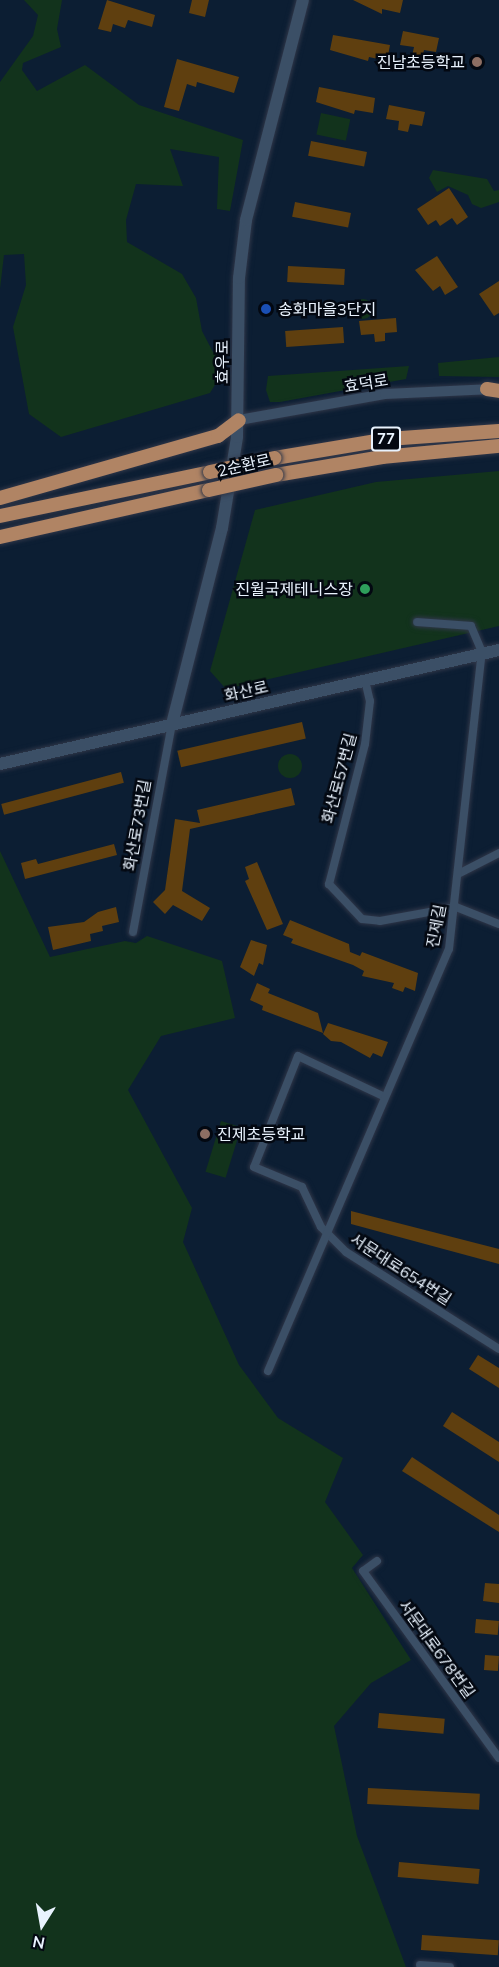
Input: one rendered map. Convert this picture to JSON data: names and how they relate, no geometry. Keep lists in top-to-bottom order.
{
  "streets": {
    "highway": ["77", "2순환로"],
    "main road": ["효우로", "화산로"],
    "street": [
      "효덕로",
      "화산로57번길",
      "화산로73번길",
      "진제길",
      "서문대로654번길",
      "서문대로678번길"
    ]
  },
  "crossings": [
    ["효우로", "효덕로"],
    ["효우로", "화산로"],
    ["효우로", "화산로73번길"],
    ["화산로", "화산로57번길"],
    ["화산로", "화산로73번길"],
    ["화산로", "진제길"],
    ["화산로57번길", "진제길"],
    ["진제길", "서문대로654번길"]
  ],
  "places": [
    "진남초등학교",
    "송화마을3단지",
    "진월국제테니스장",
    "진제초등학교"
  ],
  "north": "bottom"
}
